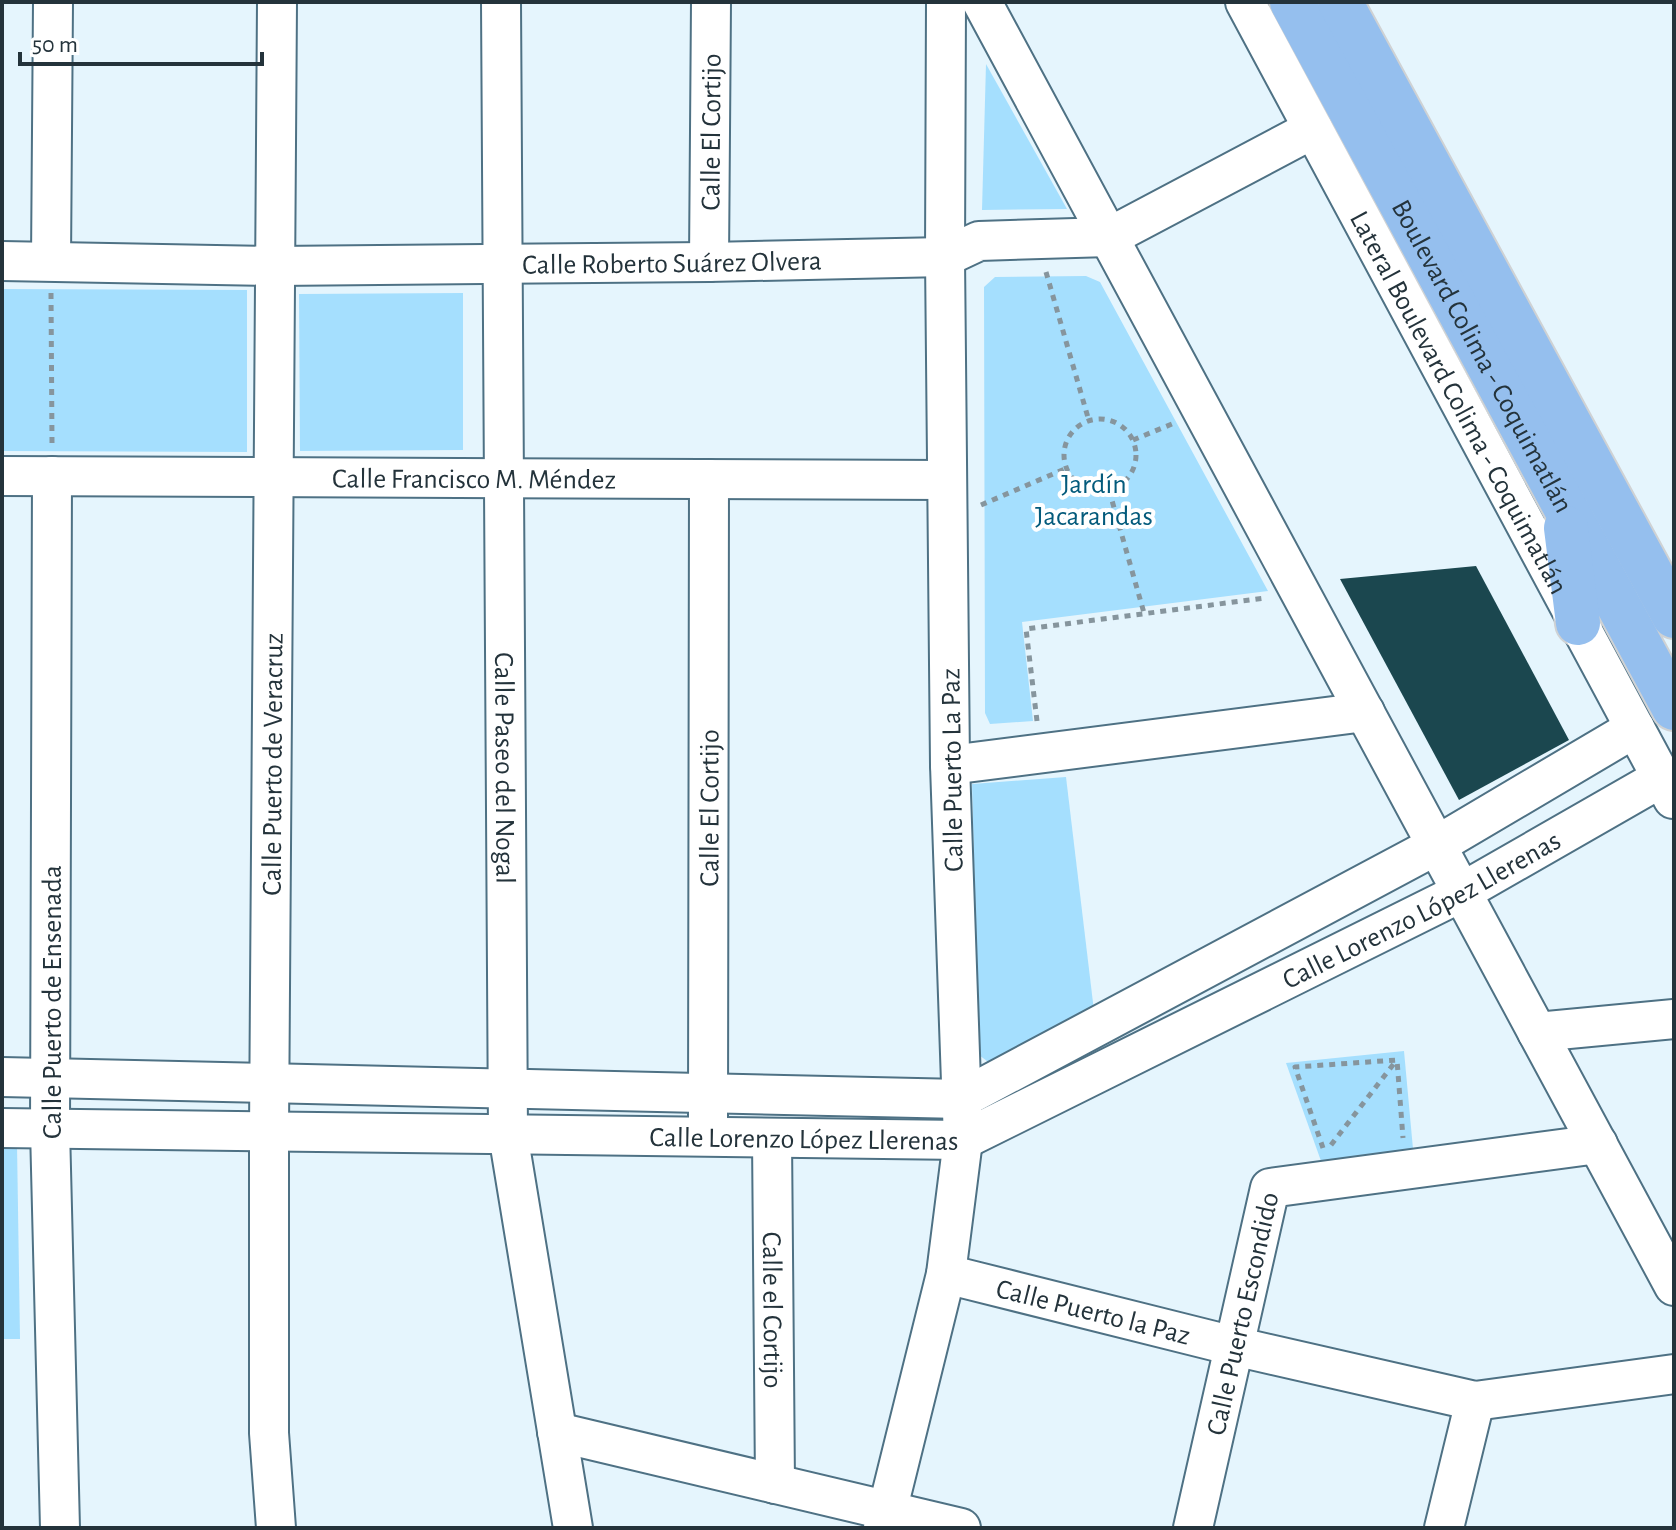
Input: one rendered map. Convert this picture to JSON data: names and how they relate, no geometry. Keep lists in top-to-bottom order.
{
  "streets": {
    "main road": ["Boulevard Colima - Coquimatlán"],
    "street": [
      "Calle El Cortijo",
      "Calle Roberto Suárez Olvera",
      "Lateral Boulevard Colima - Coquimatlán",
      "Calle Francisco M. Méndez",
      "Calle Puerto de Veracruz",
      "Calle Paseo del Nogal",
      "Calle Puerto La Paz",
      "Calle Lorenzo López Llerenas",
      "Calle Puerto de Ensenada",
      "Calle el Cortijo",
      "Calle Puerto la Paz",
      "Calle Puerto Escondido"
    ]
  },
  "crossings": [
    ["Calle El Cortijo", "Calle Roberto Suárez Olvera"],
    ["Calle El Cortijo", "Calle Francisco M. Méndez"],
    ["Calle El Cortijo", "Calle Lorenzo López Llerenas"],
    ["Calle Roberto Suárez Olvera", "Lateral Boulevard Colima - Coquimatlán"],
    ["Calle Roberto Suárez Olvera", "Calle Puerto de Veracruz"],
    ["Calle Roberto Suárez Olvera", "Calle Paseo del Nogal"],
    ["Calle Roberto Suárez Olvera", "Calle Puerto La Paz"],
    ["Lateral Boulevard Colima - Coquimatlán", "Calle Lorenzo López Llerenas"],
    ["Calle Francisco M. Méndez", "Calle Puerto de Veracruz"],
    ["Calle Francisco M. Méndez", "Calle Paseo del Nogal"],
    ["Calle Francisco M. Méndez", "Calle Puerto La Paz"],
    ["Calle Francisco M. Méndez", "Calle Puerto de Ensenada"],
    ["Calle Puerto de Veracruz", "Calle Lorenzo López Llerenas"],
    ["Calle Paseo del Nogal", "Calle Lorenzo López Llerenas"],
    ["Calle Puerto La Paz", "Calle Lorenzo López Llerenas"],
    ["Calle Puerto La Paz", "Calle Puerto la Paz"],
    ["Calle Lorenzo López Llerenas", "Calle Puerto de Ensenada"],
    ["Calle Lorenzo López Llerenas", "Calle el Cortijo"],
    ["Calle Puerto la Paz", "Calle Puerto Escondido"]
  ],
  "parks": ["Jardín Jacarandas"],
  "scale_bar": "50 m"
}
